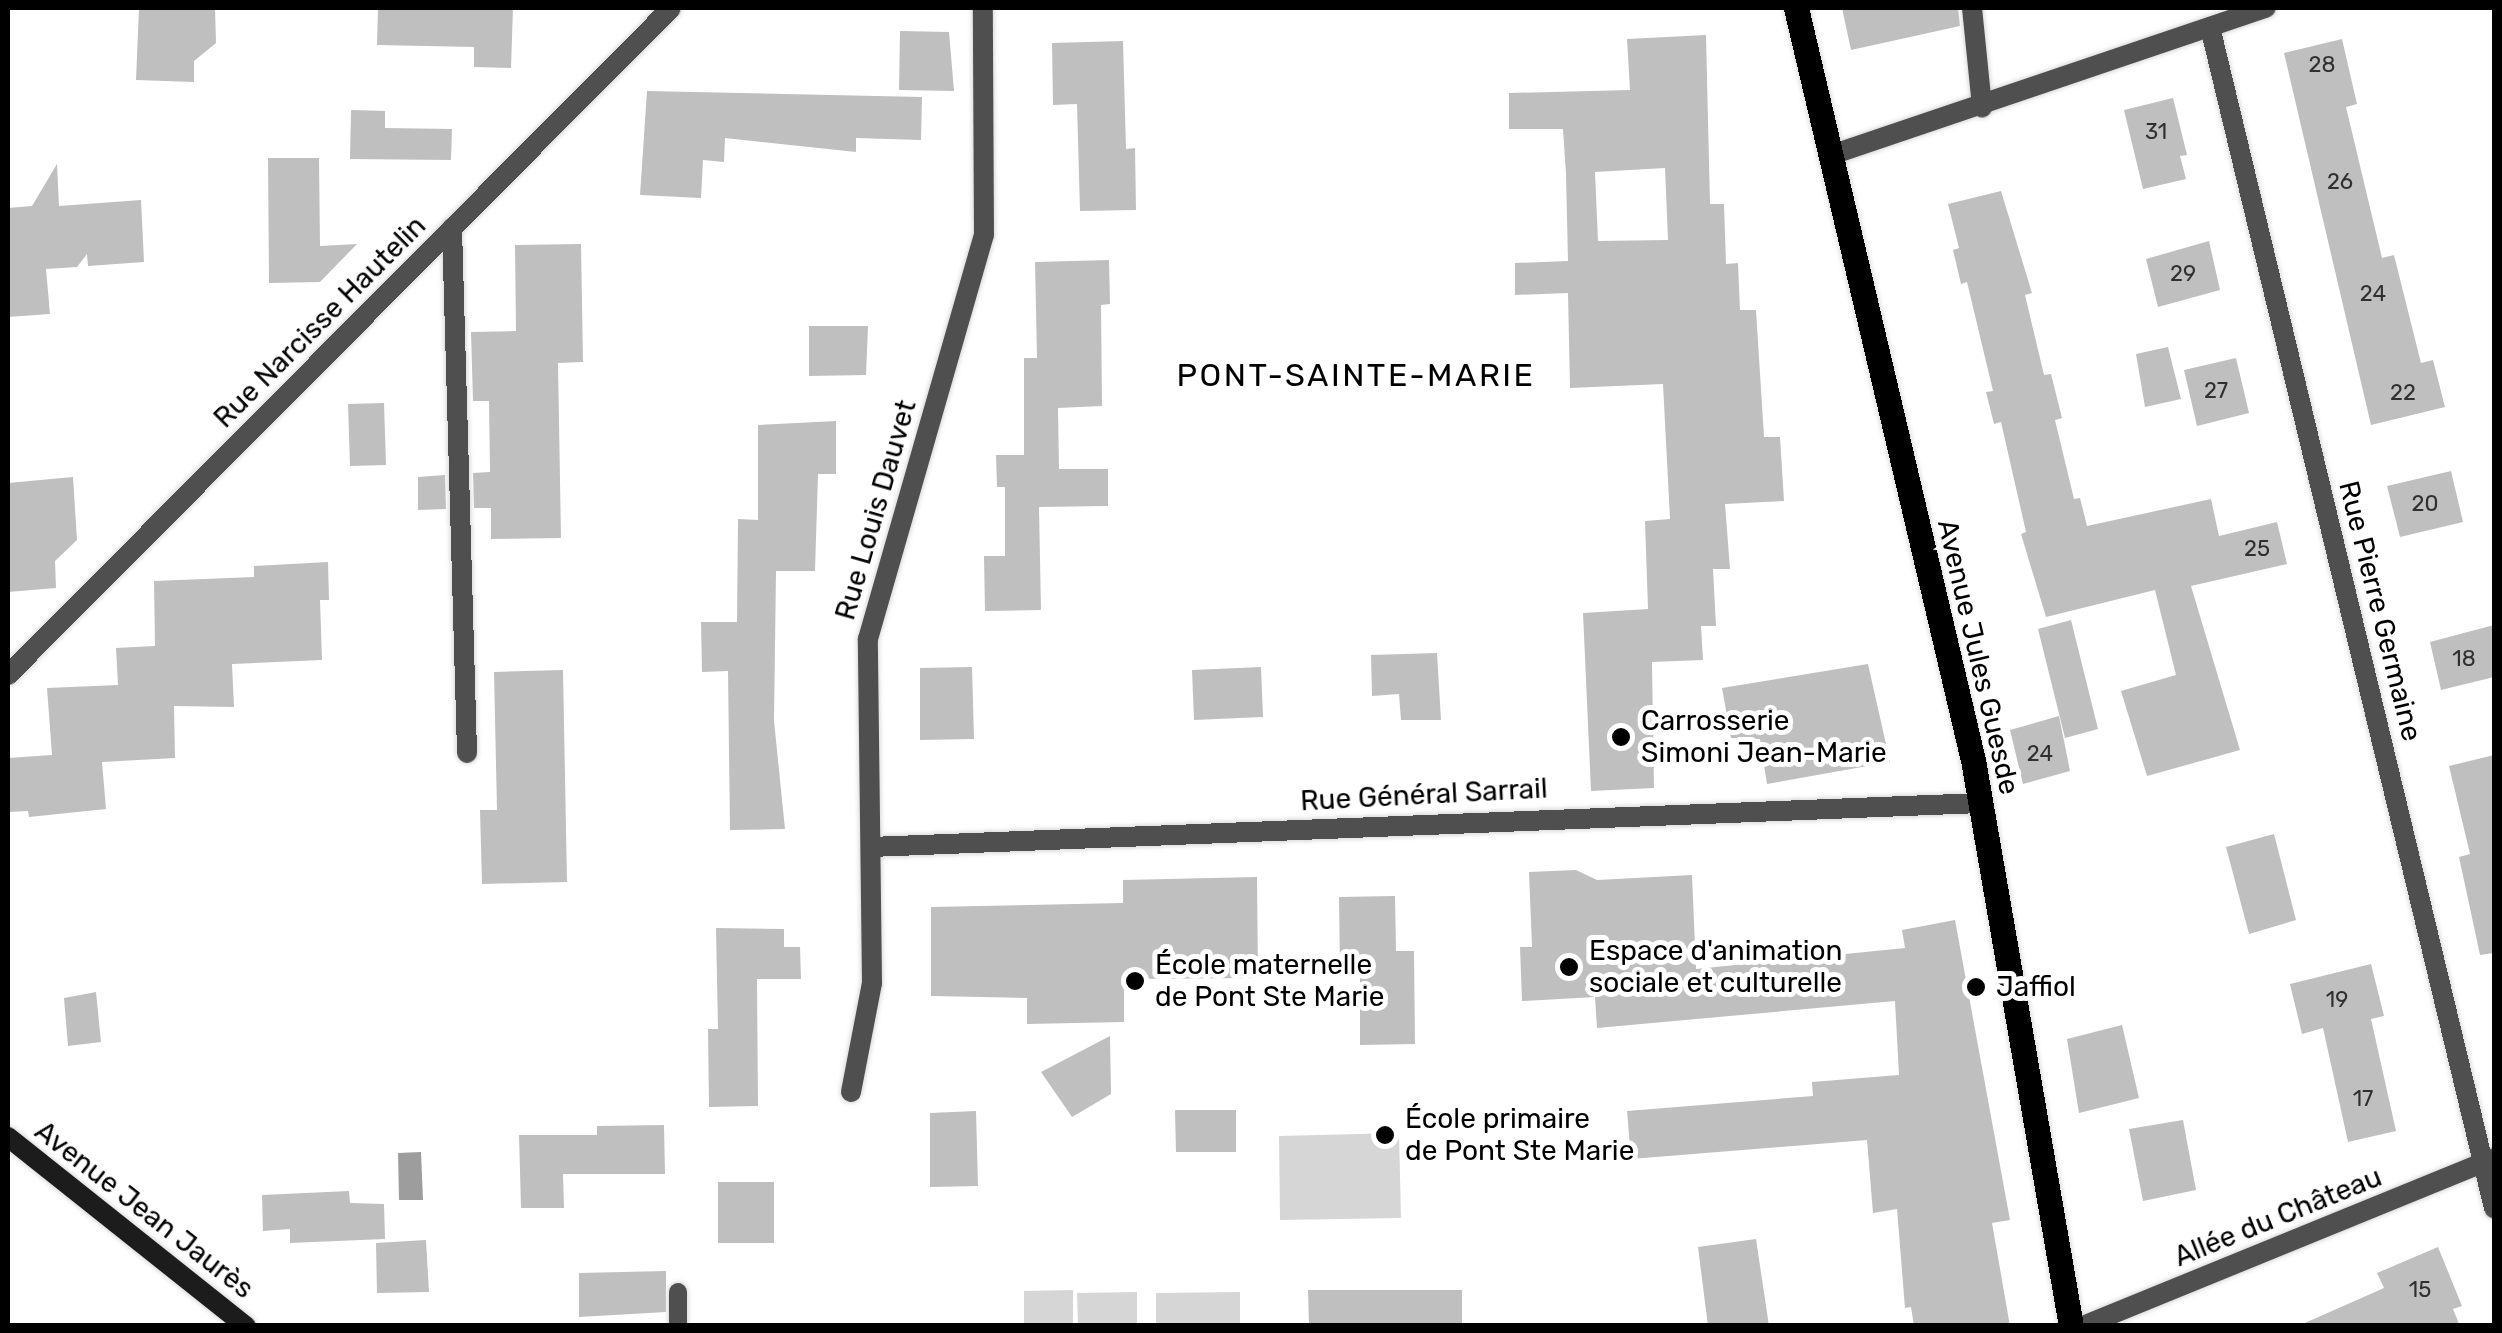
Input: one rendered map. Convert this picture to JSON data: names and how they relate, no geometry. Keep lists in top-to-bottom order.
{
  "streets": {
    "main road": ["Avenue Jules Guesde", "Avenue Jean Jaurès"],
    "street": [
      "Rue Narcisse Hautelin",
      "Rue Louis Dauvet",
      "Rue Pierre Germaine",
      "Rue Général Sarrail",
      "Allée du Château"
    ]
  },
  "crossings": [
    ["Rue Louis Dauvet", "Rue Général Sarrail"],
    ["Rue Pierre Germaine", "Allée du Château"],
    ["Avenue Jules Guesde", "Rue Général Sarrail"]
  ],
  "districts": ["PONT-SAINTE-MARIE"],
  "places": [
    "Carrosserie Simoni Jean-Marie",
    "Espace d'animation sociale et culturelle",
    "École maternelle de Pont Ste Marie",
    "Jaffiol",
    "École primaire de Pont Ste Marie"
  ],
  "house_numbers": [
    "28",
    "31",
    "26",
    "29",
    "24",
    "27",
    "22",
    "20",
    "25",
    "18",
    "24",
    "19",
    "17",
    "15"
  ]
}
